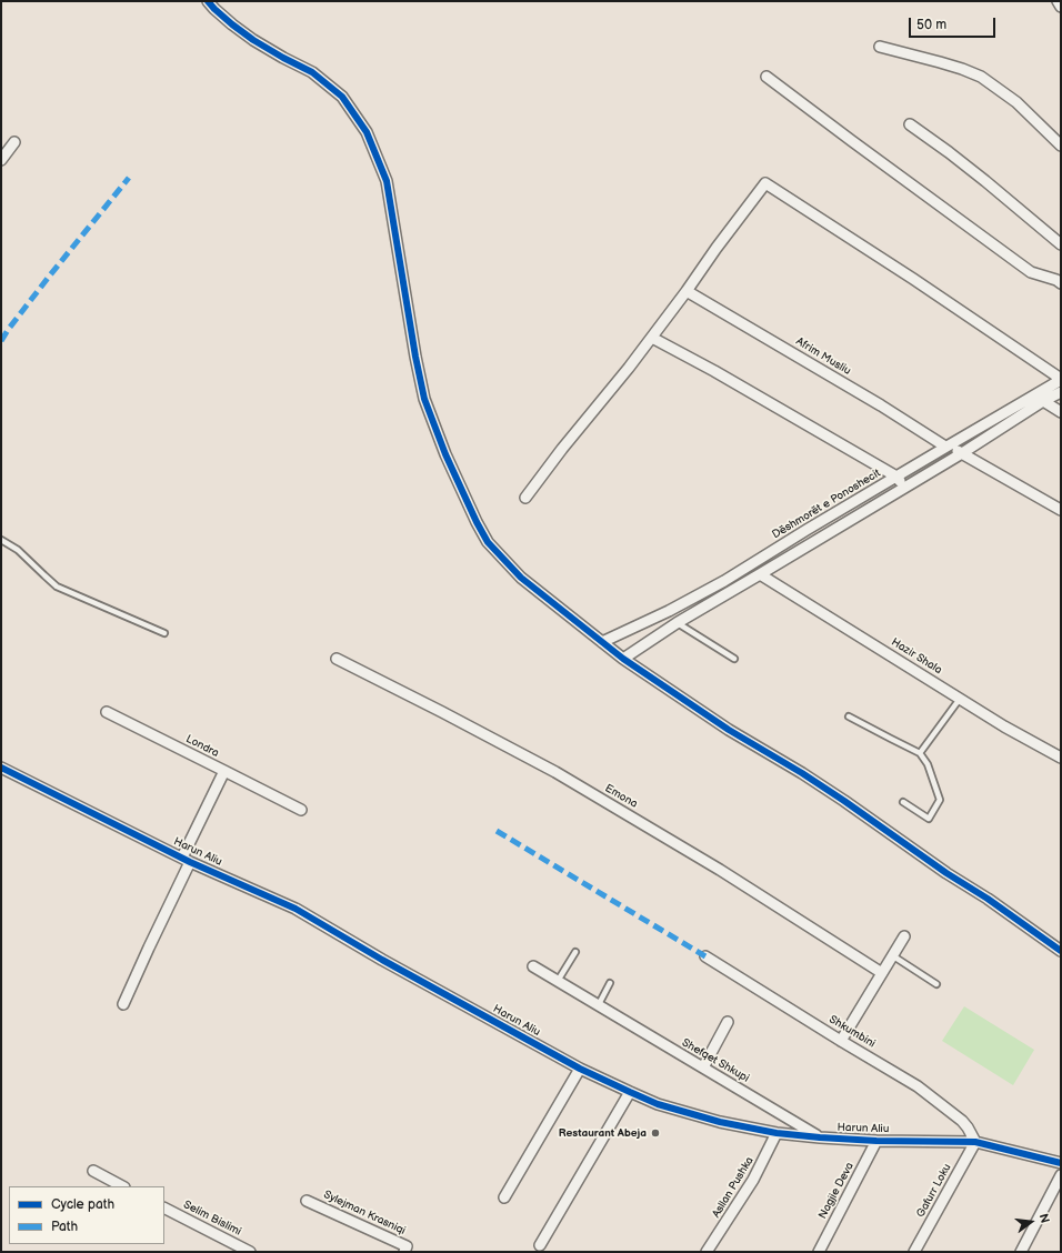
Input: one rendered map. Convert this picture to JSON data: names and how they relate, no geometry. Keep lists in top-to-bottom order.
{
  "streets": {
    "street": [
      "Afrim Musliu",
      "Dëshmorët e Ponoshecit",
      "Hazir Shala",
      "Londra",
      "Emona",
      "Harun Aliu",
      "Shkumbini",
      "Shefqet Shkupi",
      "Asllan Pushka",
      "Nagjie Deva",
      "Gafurr Loku",
      "Sylejman Krasniqi",
      "Selim Bislimi"
    ]
  },
  "crossings": [
    ["Afrim Musliu", "Dëshmorët e Ponoshecit"],
    ["Dëshmorët e Ponoshecit", "Hazir Shala"],
    ["Londra", "Harun Aliu"],
    ["Harun Aliu", "Shkumbini"],
    ["Harun Aliu", "Shefqet Shkupi"],
    ["Harun Aliu", "Asllan Pushka"],
    ["Harun Aliu", "Nagjie Deva"],
    ["Harun Aliu", "Gafurr Loku"],
    ["Shkumbini", "Gafurr Loku"]
  ],
  "places": ["Restaurant Abeja"],
  "legend": ["Cycle path", "Path"],
  "scale_bar": "50 m",
  "north": "right"
}
